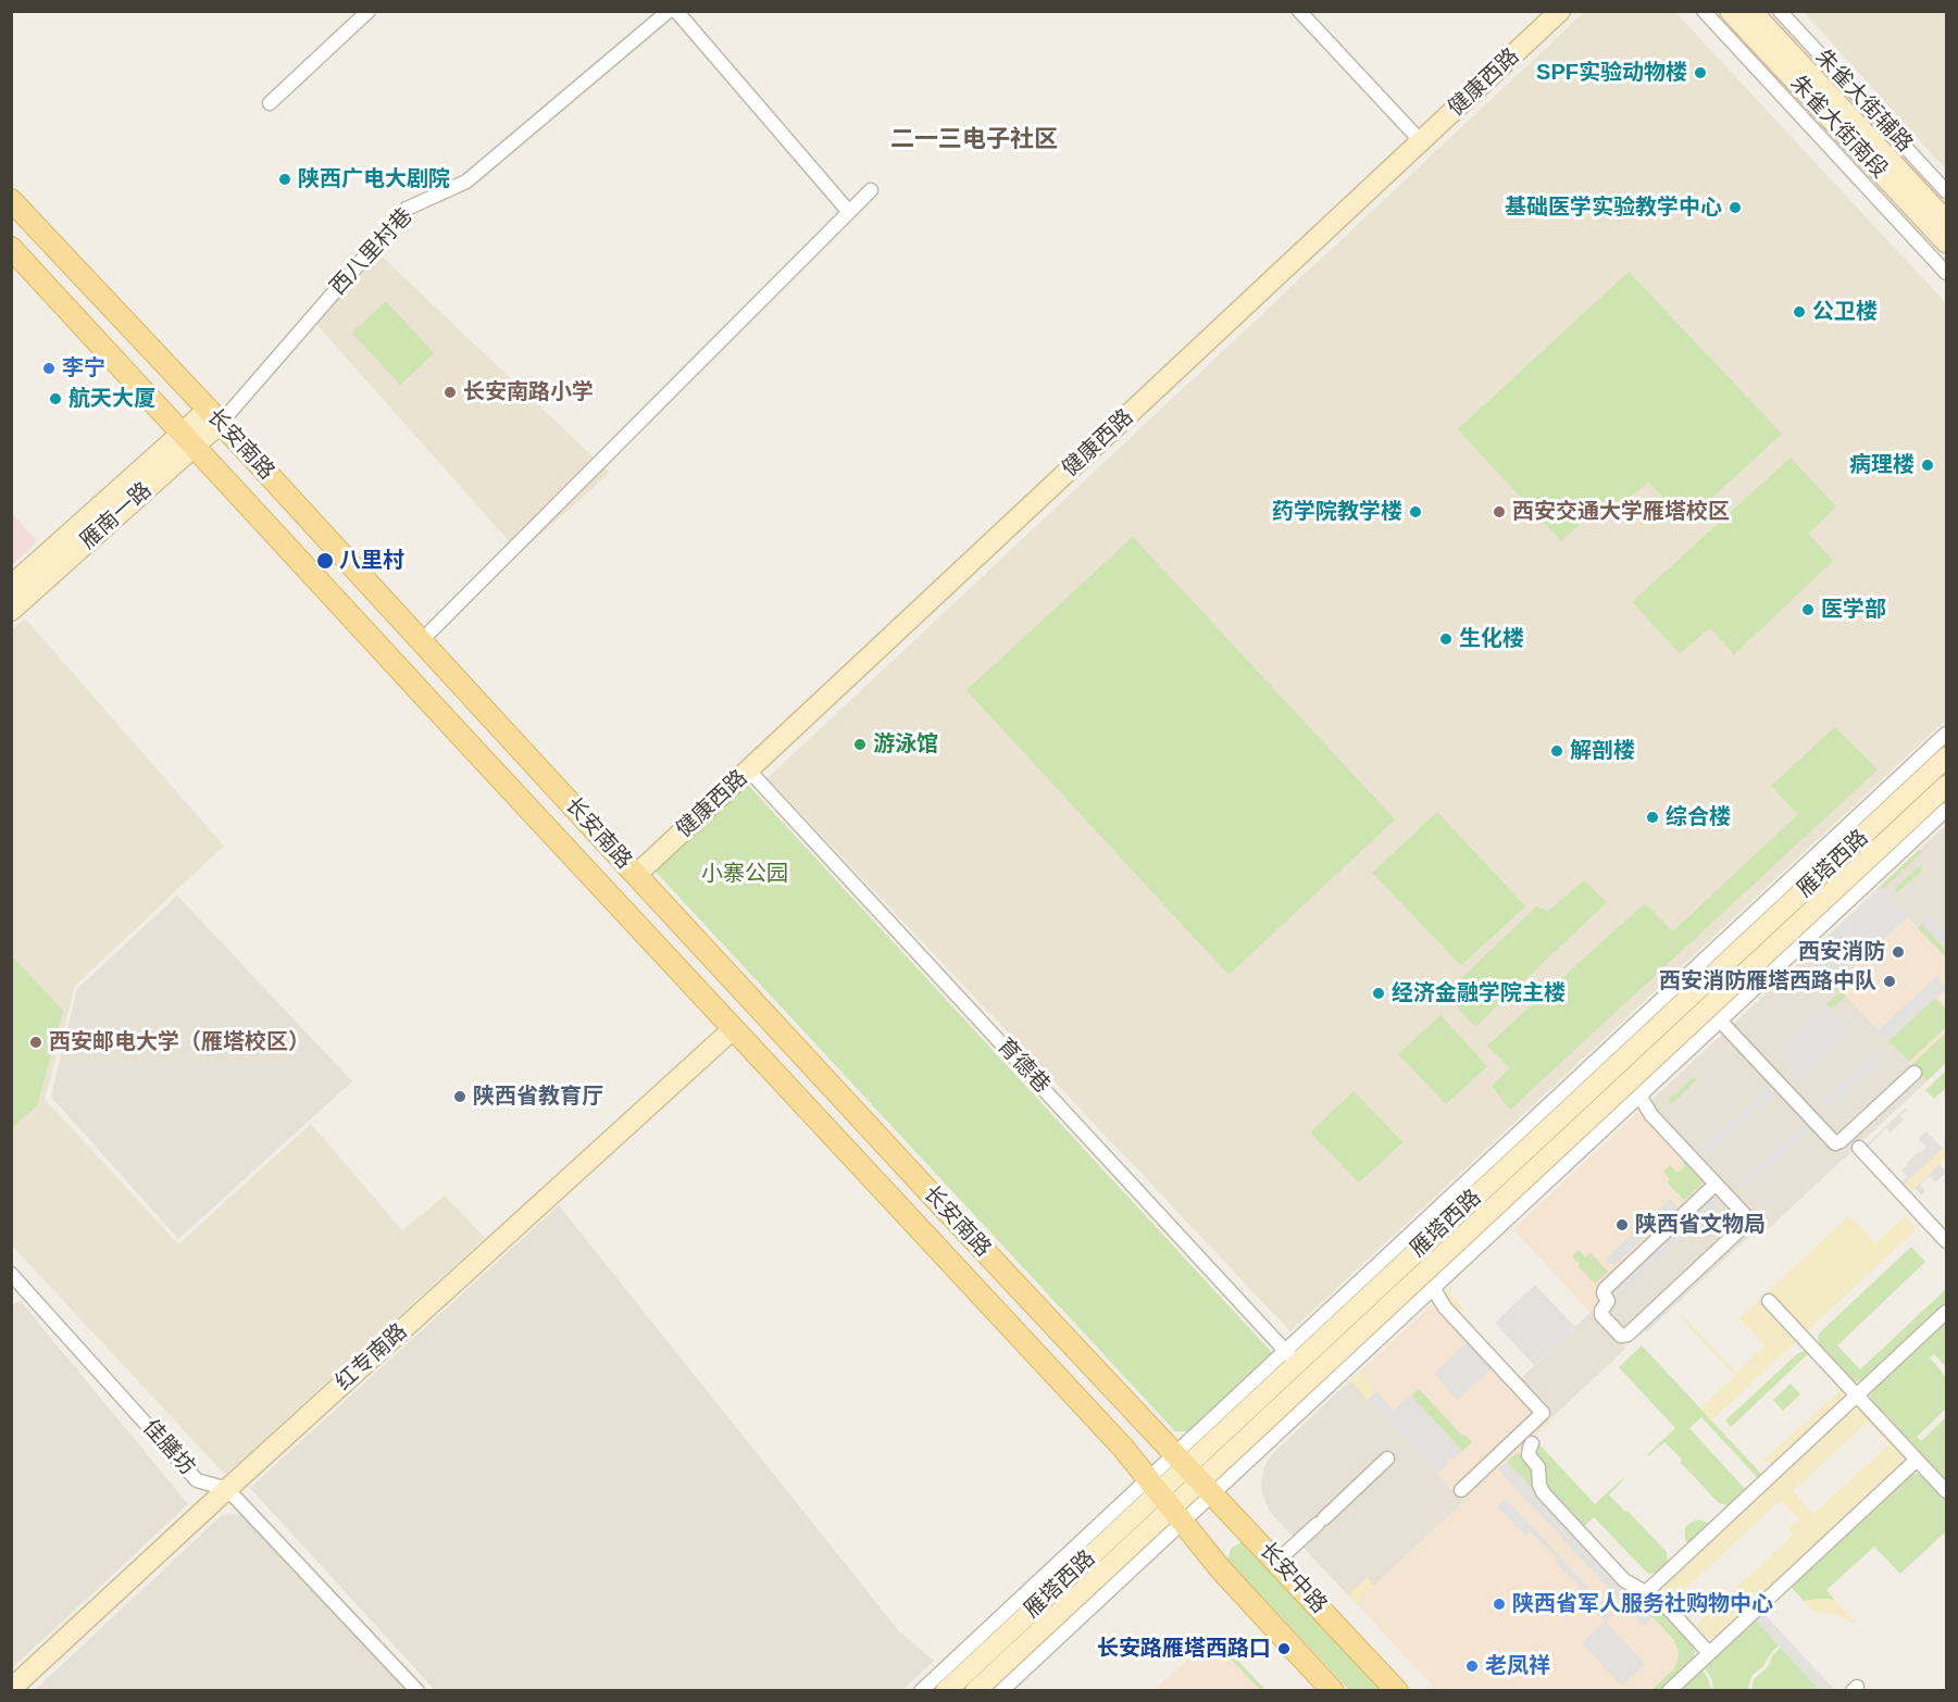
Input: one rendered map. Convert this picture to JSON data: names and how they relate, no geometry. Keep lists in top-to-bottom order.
{
  "streets": {
    "main road": [
      "健康西路",
      "朱雀大街南段",
      "长安南路",
      "雁南一路",
      "雁塔西路",
      "红专南路",
      "长安中路"
    ],
    "street": [
      "朱雀大街辅路",
      "西八里村巷",
      "育德巷",
      "佳膳坊"
    ]
  },
  "crossings": [
    ["健康西路", "长安南路"],
    ["健康西路", "育德巷"],
    ["西八里村巷", "长安南路"],
    ["西八里村巷", "雁南一路"],
    ["长安南路", "雁南一路"],
    ["长安南路", "雁塔西路"],
    ["长安南路", "红专南路"],
    ["长安南路", "长安中路"],
    ["雁塔西路", "育德巷"],
    ["雁塔西路", "长安中路"],
    ["红专南路", "佳膳坊"]
  ],
  "districts": ["二一三电子社区"],
  "parks": ["小寨公园"],
  "places": [
    "SPF实验动物楼",
    "陕西广电大剧院",
    "基础医学实验教学中心",
    "公卫楼",
    "李宁",
    "长安南路小学",
    "航天大厦",
    "病理楼",
    "药学院教学楼",
    "西安交通大学雁塔校区",
    "八里村",
    "医学部",
    "生化楼",
    "游泳馆",
    "解剖楼",
    "综合楼",
    "西安消防",
    "西安消防雁塔西路中队",
    "经济金融学院主楼",
    "西安邮电大学（雁塔校区）",
    "陕西省教育厅",
    "陕西省文物局",
    "陕西省军人服务社购物中心",
    "长安路雁塔西路口",
    "老凤祥"
  ]
}
